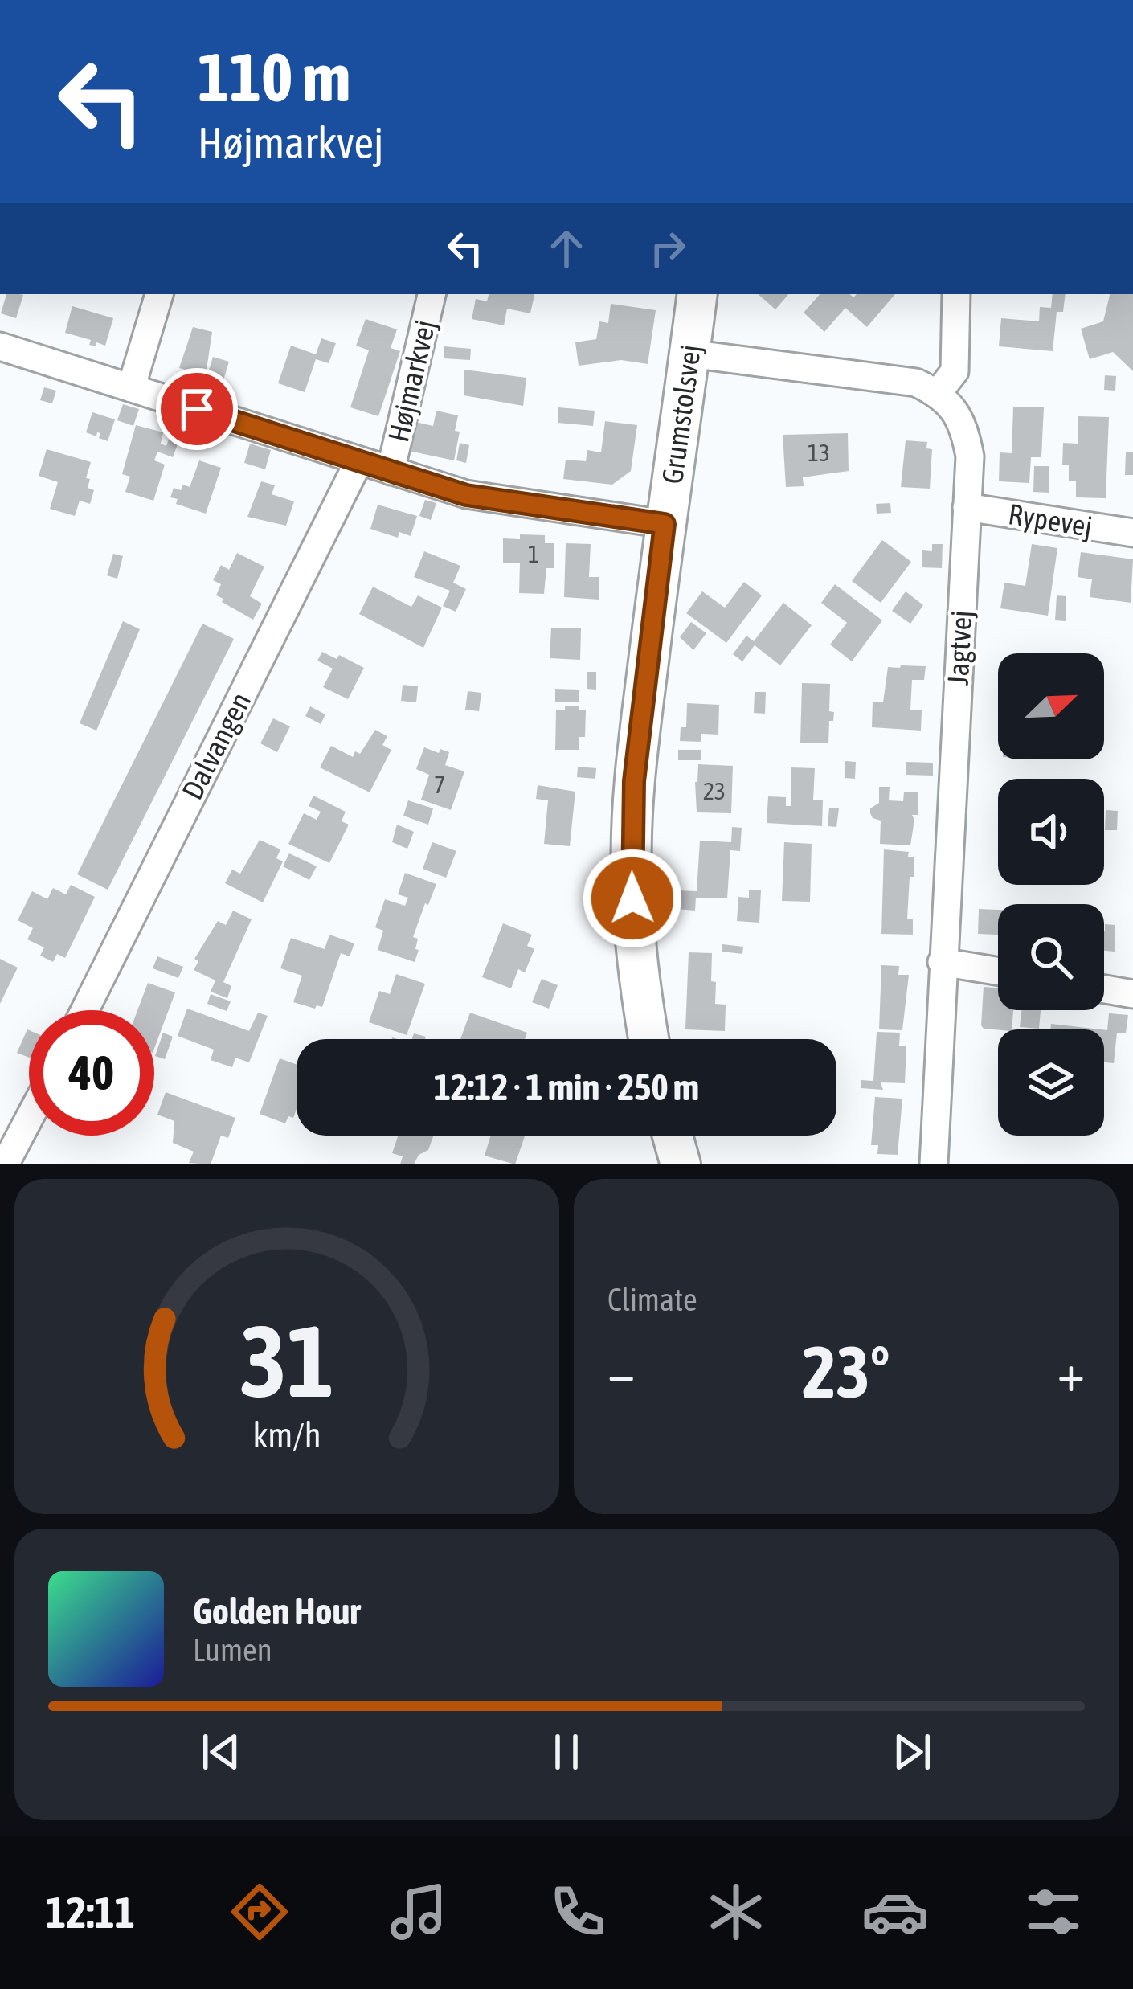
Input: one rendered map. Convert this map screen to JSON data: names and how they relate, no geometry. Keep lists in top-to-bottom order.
{
  "streets": {
    "street": [
      "Højmarkvej",
      "Grumstolsvej",
      "Rypevej",
      "Jagtvej",
      "Dalvangen"
    ]
  },
  "crossings": [
    ["Højmarkvej", "Grumstolsvej"],
    ["Højmarkvej", "Dalvangen"],
    ["Rypevej", "Jagtvej"]
  ],
  "house_numbers": [
    "13",
    "1",
    "7",
    "23"
  ],
  "north": "top right",
  "page": {
    "turn": ["110 m", "Højmarkvej"],
    "limit": "40",
    "trip": "12:12 · 1 min · 250 m",
    "tile": "Climate",
    "heat": ["−", "23°", "+"],
    "song": ["Golden Hour", "Lumen"],
    "tabs": "12:11",
    "gauge": ["31", "km/h"]
  }
}
